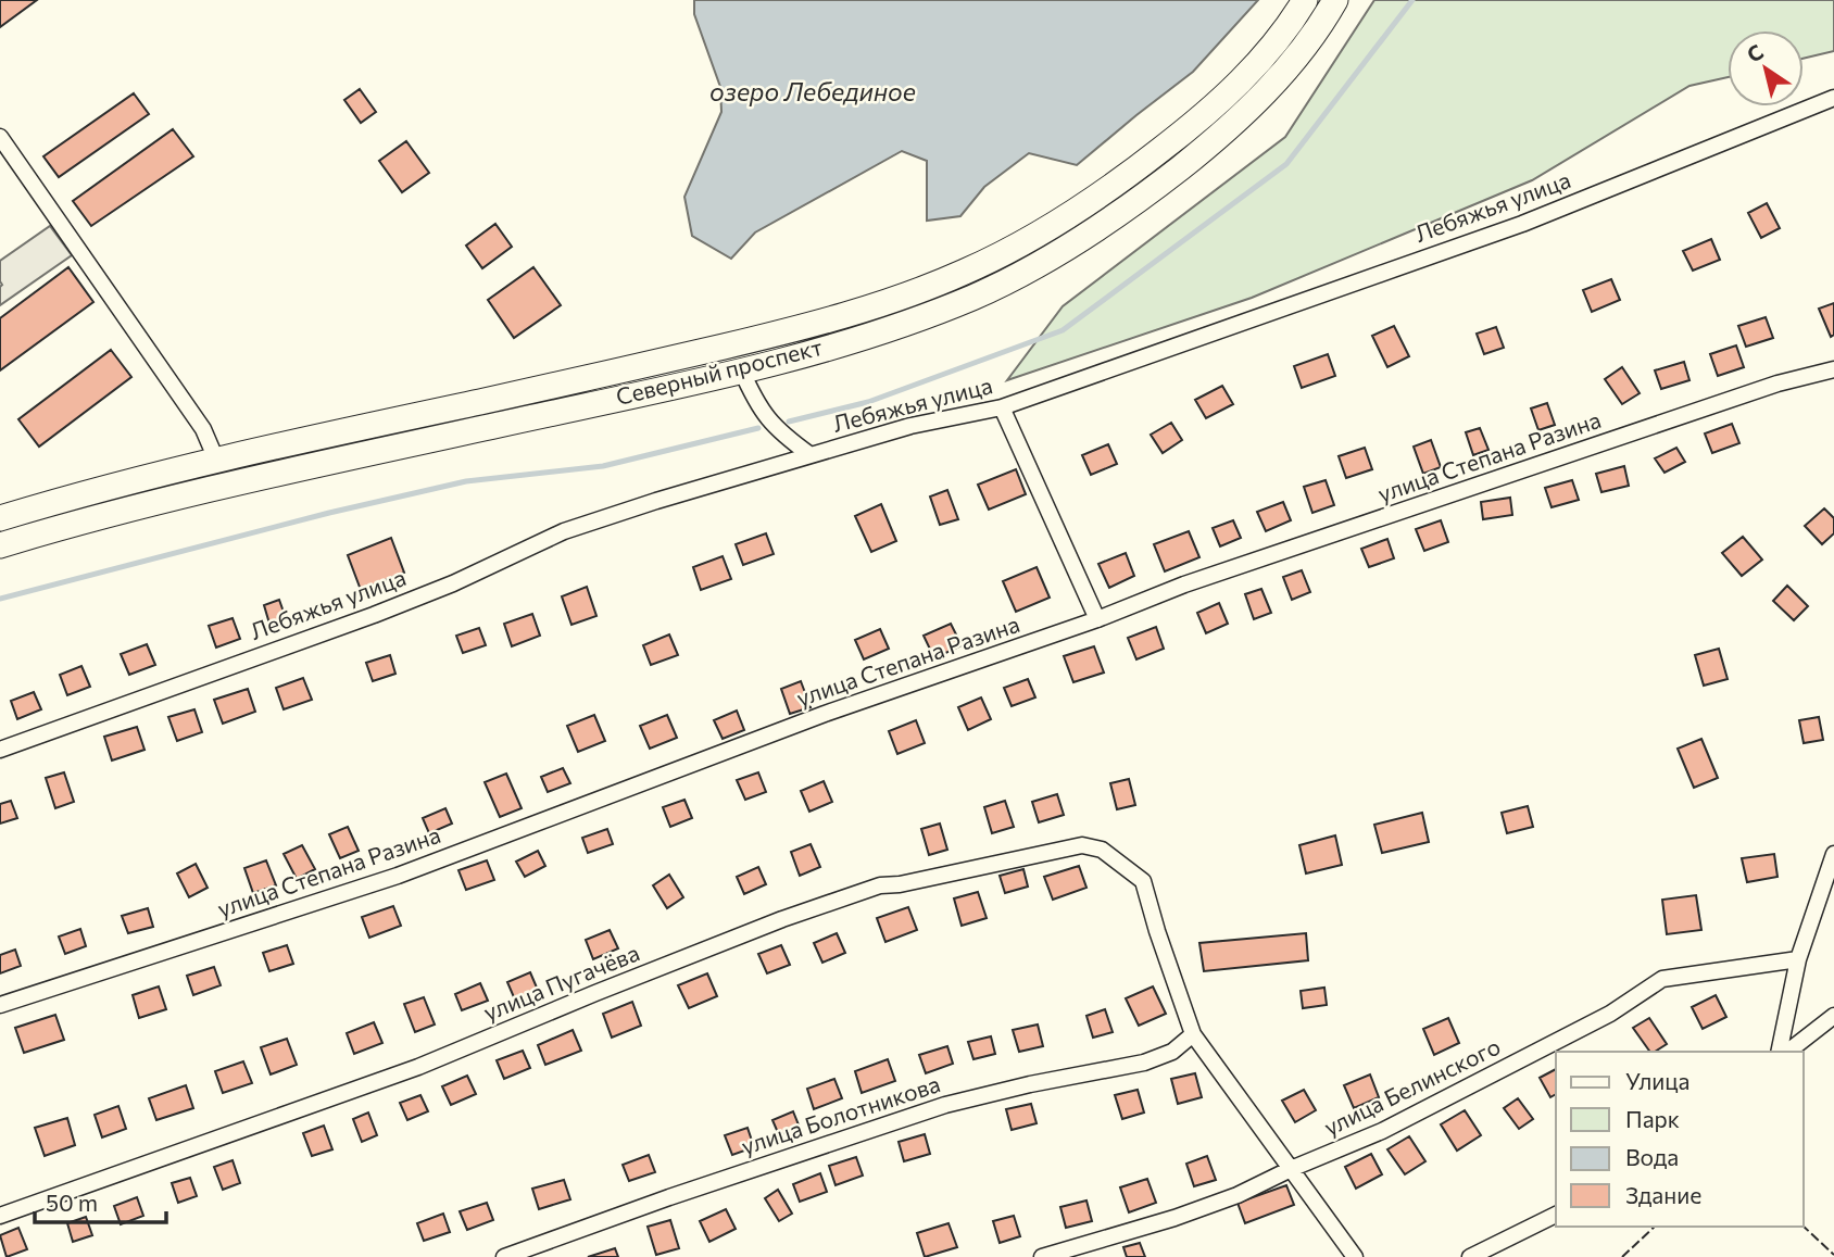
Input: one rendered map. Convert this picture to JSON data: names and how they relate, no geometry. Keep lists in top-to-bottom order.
{
  "streets": {
    "main road": ["Северный проспект"],
    "street": [
      "Лебяжья улица",
      "улица Степана Разина",
      "улица Пугачёва",
      "улица Белинского",
      "улица Болотникова"
    ]
  },
  "crossings": [
    ["улица Пугачёва", "улица Болотникова"]
  ],
  "water": ["озеро Лебединое"],
  "legend": [
    "Улица",
    "Парк",
    "Вода",
    "Здание"
  ],
  "scale_bar": "50 m",
  "north": "top left"
}
